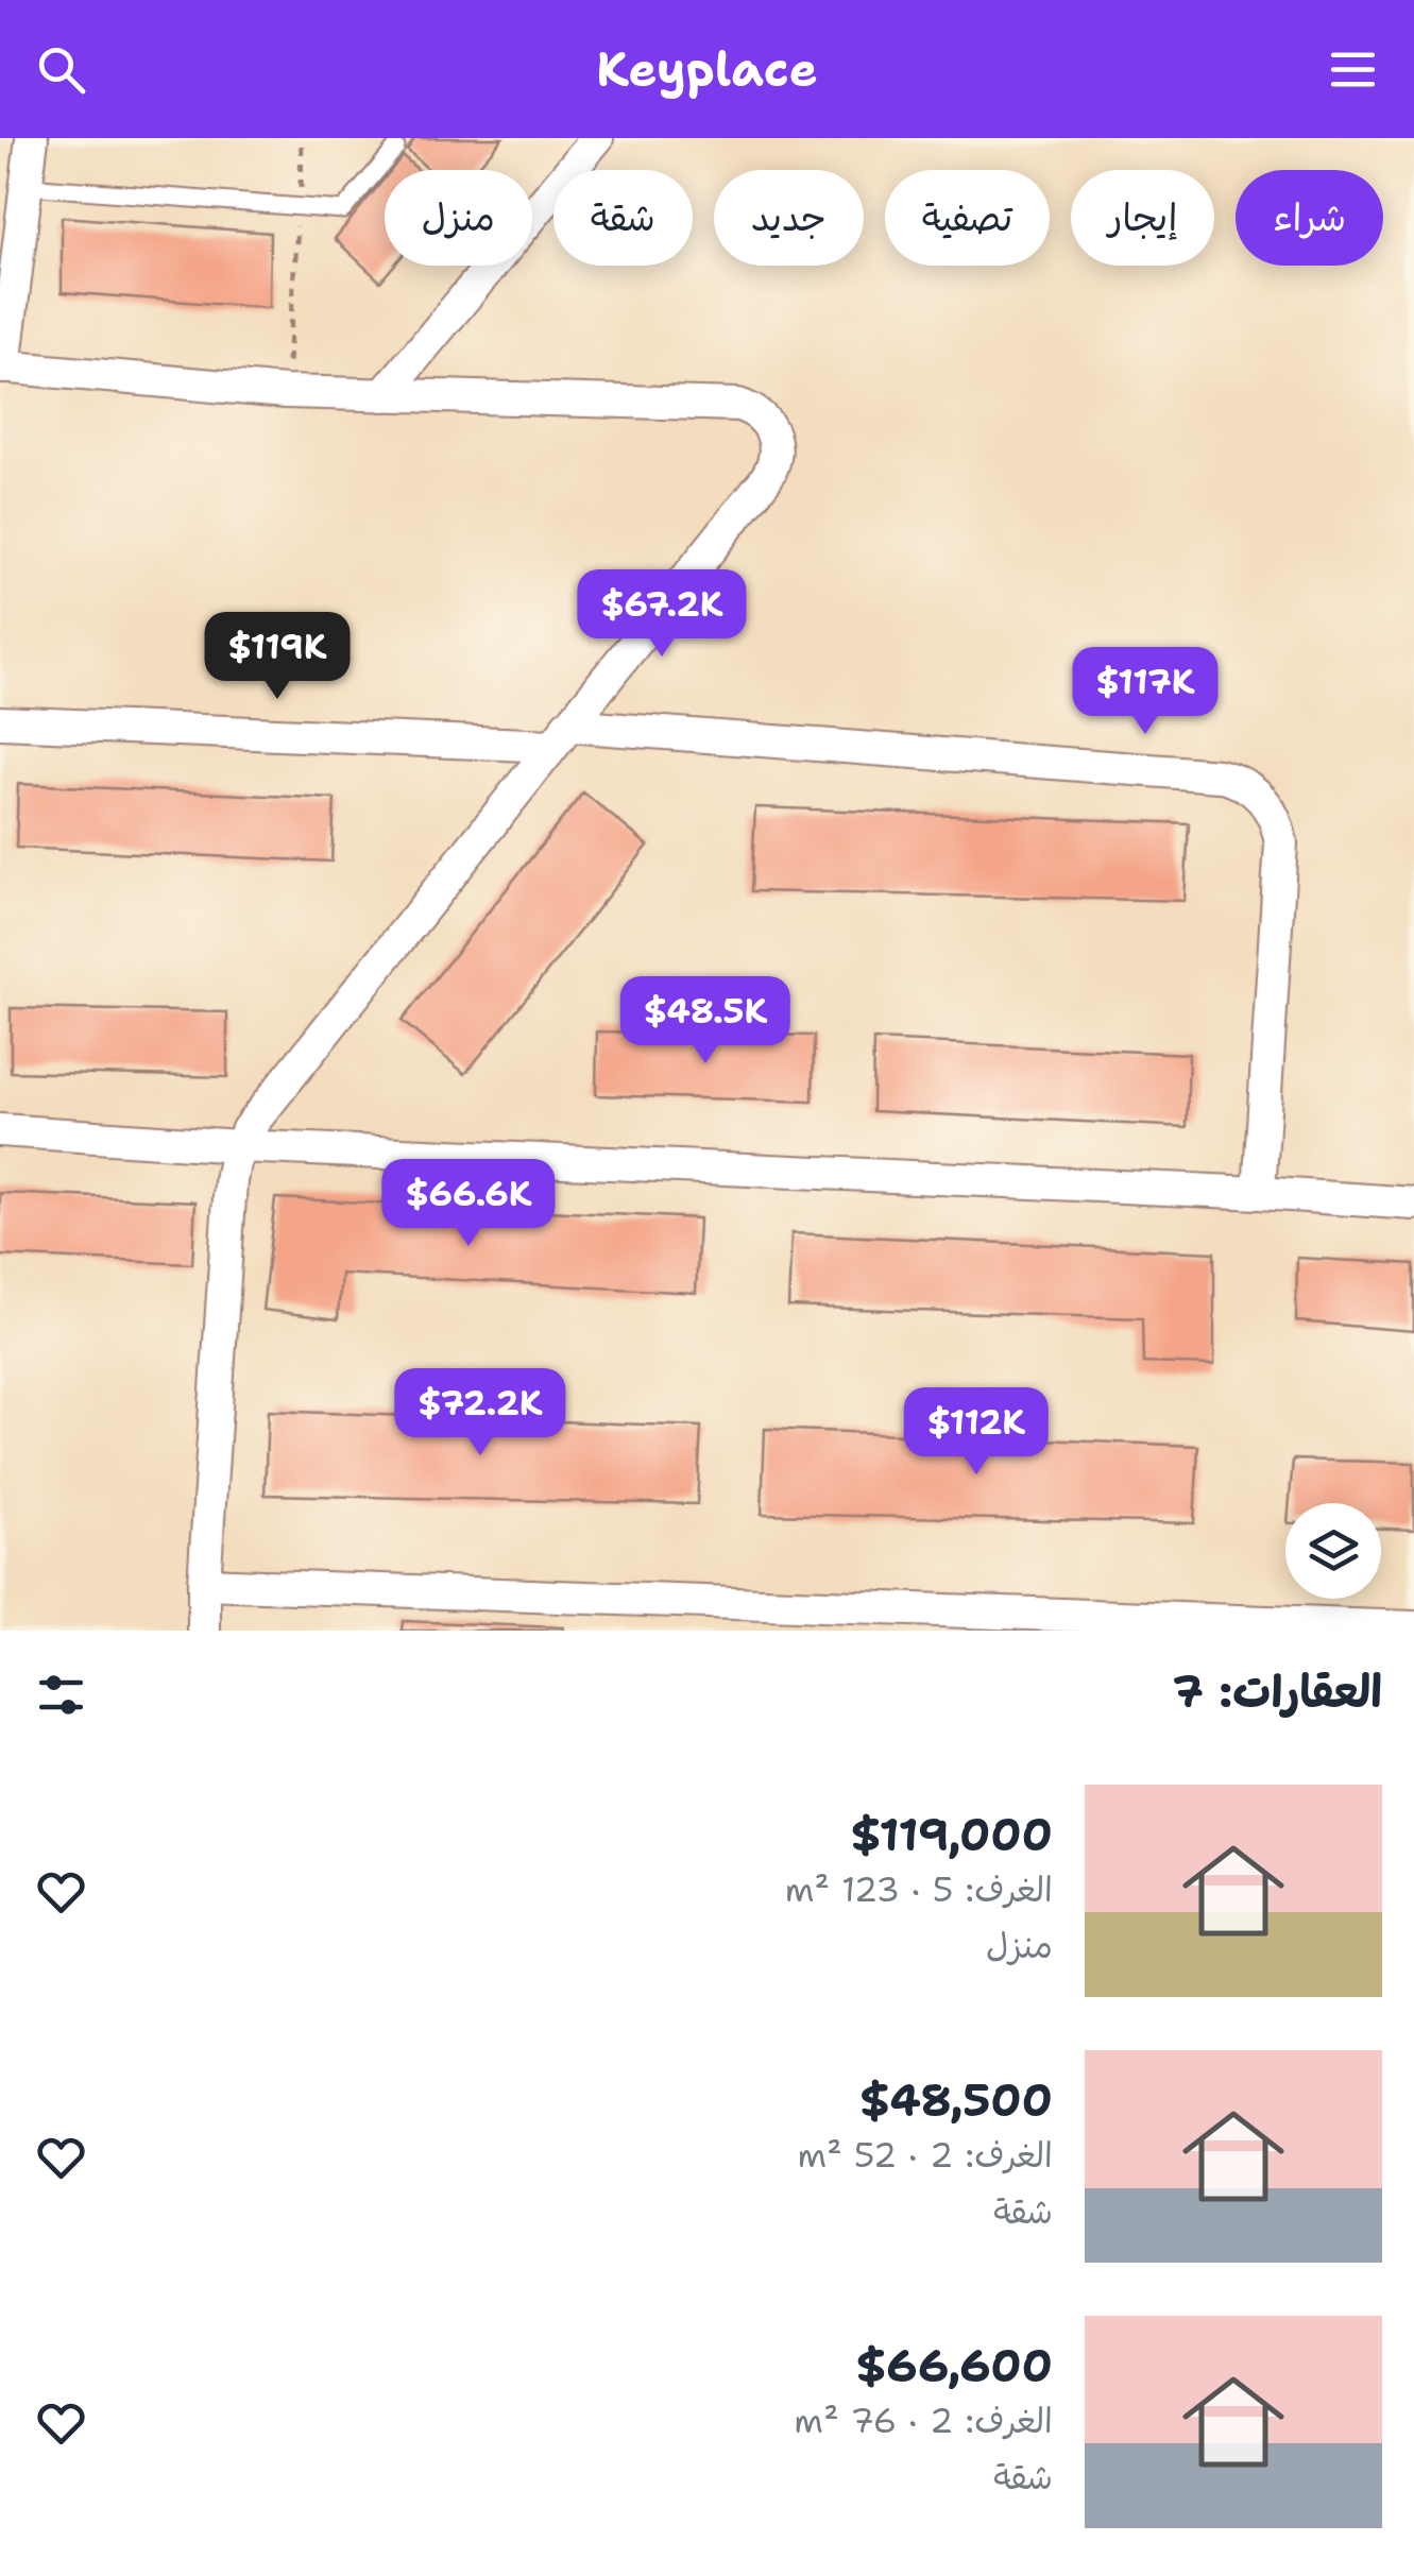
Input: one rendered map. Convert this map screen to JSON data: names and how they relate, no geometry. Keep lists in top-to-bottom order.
{
  "page": {
    "header": "Keyplace",
    "chip": [
      "شراء",
      "إيجار",
      "تصفية",
      "جديد",
      "شقة",
      "منزل"
    ],
    "price": [
      "$67.2K",
      "$119K",
      "$117K",
      "$48.5K",
      "$66.6K",
      "$72.2K",
      "$112K"
    ],
    "heading": "العقارات: 7",
    "list": [
      {
        "name": "$119,000",
        "note": "الغرف: 5 · 123 m² · منزل"
      },
      {
        "name": "$48,500",
        "note": "الغرف: 2 · 52 m² · شقة"
      },
      {
        "name": "$66,600",
        "note": "الغرف: 2 · 76 m² · شقة"
      }
    ]
  }
}
